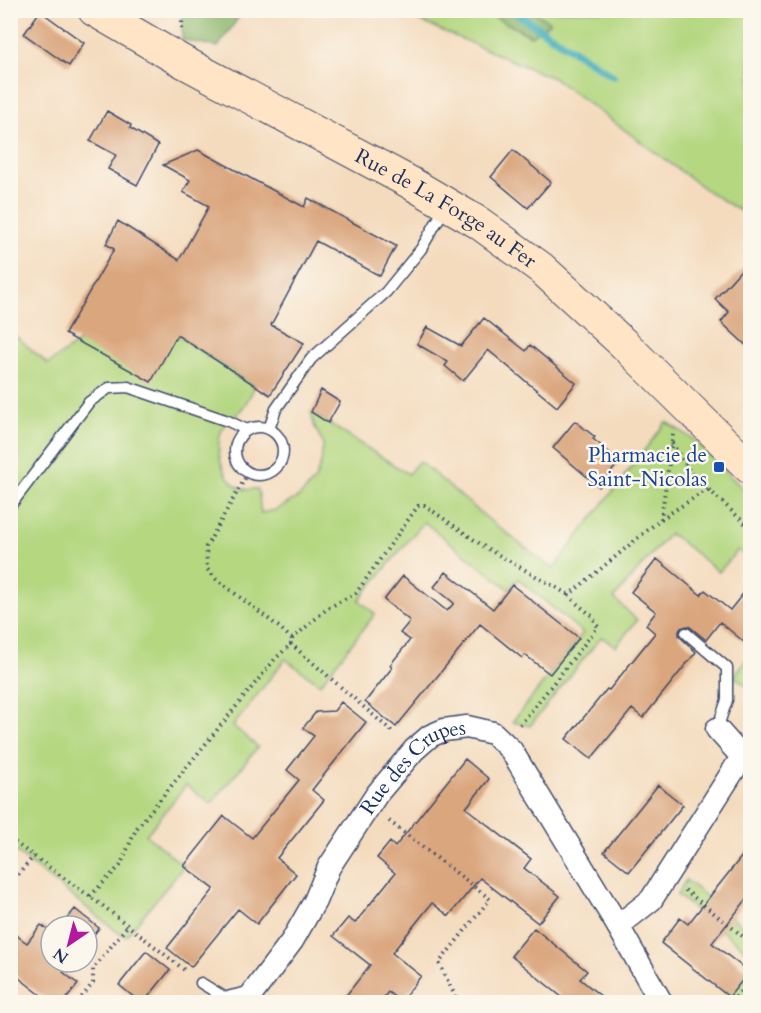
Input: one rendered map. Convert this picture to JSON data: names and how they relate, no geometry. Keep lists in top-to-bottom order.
{
  "streets": {
    "main road": ["Rue de La Forge au Fer"],
    "street": ["Rue des Crupes"]
  },
  "places": {
    "transit": ["Pharmacie de Saint-Nicolas"]
  },
  "north": "bottom left"
}
